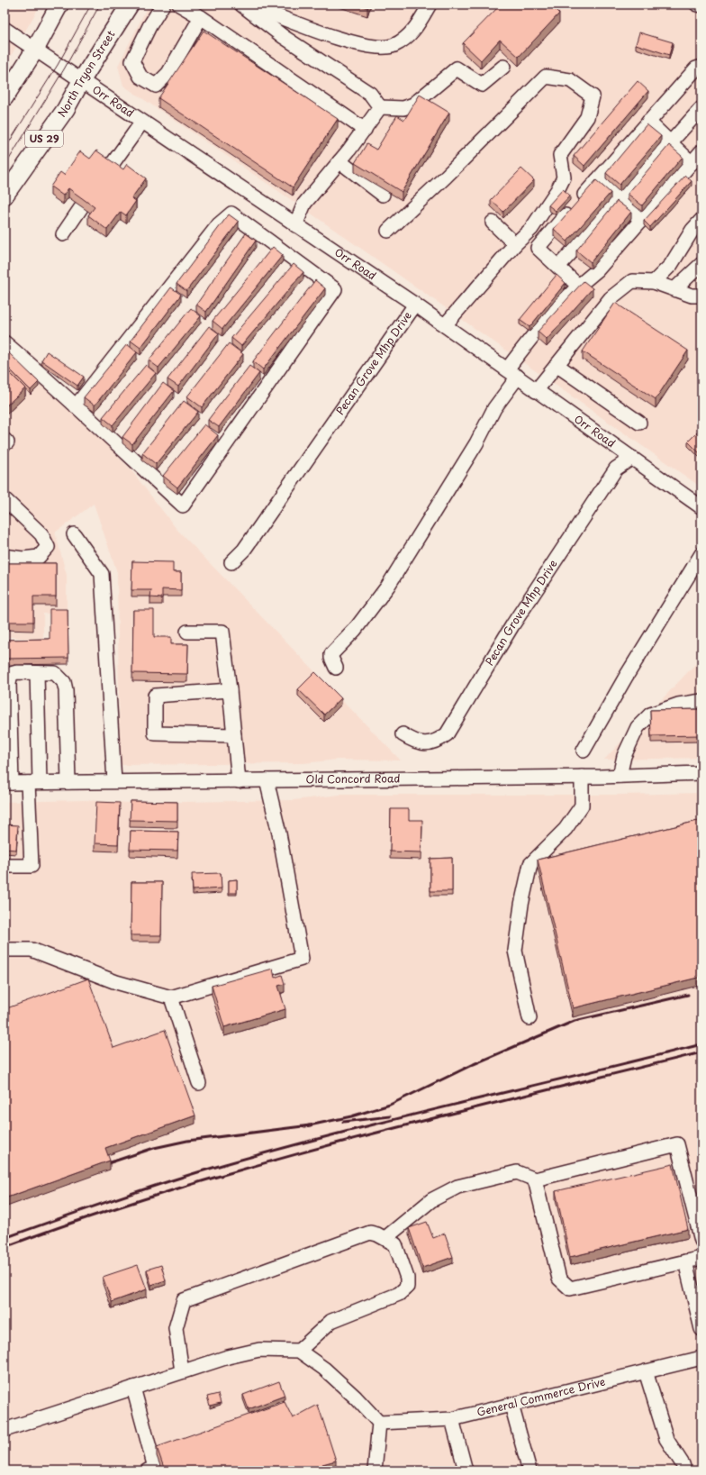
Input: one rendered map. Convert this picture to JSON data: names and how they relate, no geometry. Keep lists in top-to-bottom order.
{
  "streets": {
    "main road": ["North Tryon Street", "US 29"],
    "street": [
      "Orr Road",
      "Pecan Grove Mhp Drive",
      "Old Concord Road",
      "General Commerce Drive"
    ]
  },
  "crossings": [
    ["North Tryon Street", "Orr Road"],
    ["Orr Road", "Pecan Grove Mhp Drive"]
  ]
}
